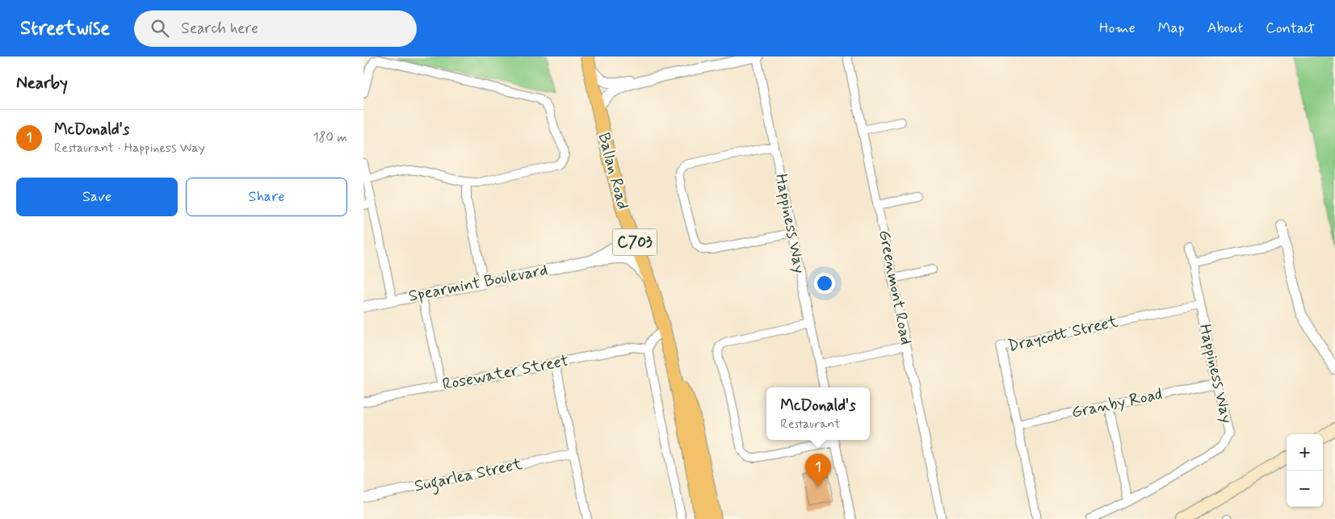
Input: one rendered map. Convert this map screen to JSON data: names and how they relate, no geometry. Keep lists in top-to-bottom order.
{
  "streets": {
    "main road": ["Ballan Road", "C703"],
    "street": [
      "Happiness Way",
      "Spearmint Boulevard",
      "Greenmont Road",
      "Draycott Street",
      "Rosewater Street",
      "Granby Road",
      "Sugarlea Street"
    ]
  },
  "crossings": [
    ["Ballan Road", "Spearmint Boulevard"],
    ["Happiness Way", "Draycott Street"],
    ["Happiness Way", "Granby Road"],
    ["Draycott Street", "Granby Road"]
  ],
  "page": {
    "header": "Streetwise",
    "search": "Search here",
    "nav": [
      "Home",
      "Map",
      "About",
      "Contact"
    ],
    "heading": "Nearby",
    "list": [
      {
        "mark": "1",
        "name": "McDonald's",
        "note": "Restaurant · Happiness Way",
        "value": "180 m"
      }
    ],
    "buttons": ["Save", "Share"],
    "popup": ["McDonald's", "Restaurant"],
    "map_buttons": ["+", "−"],
    "pins": "1"
  }
}
